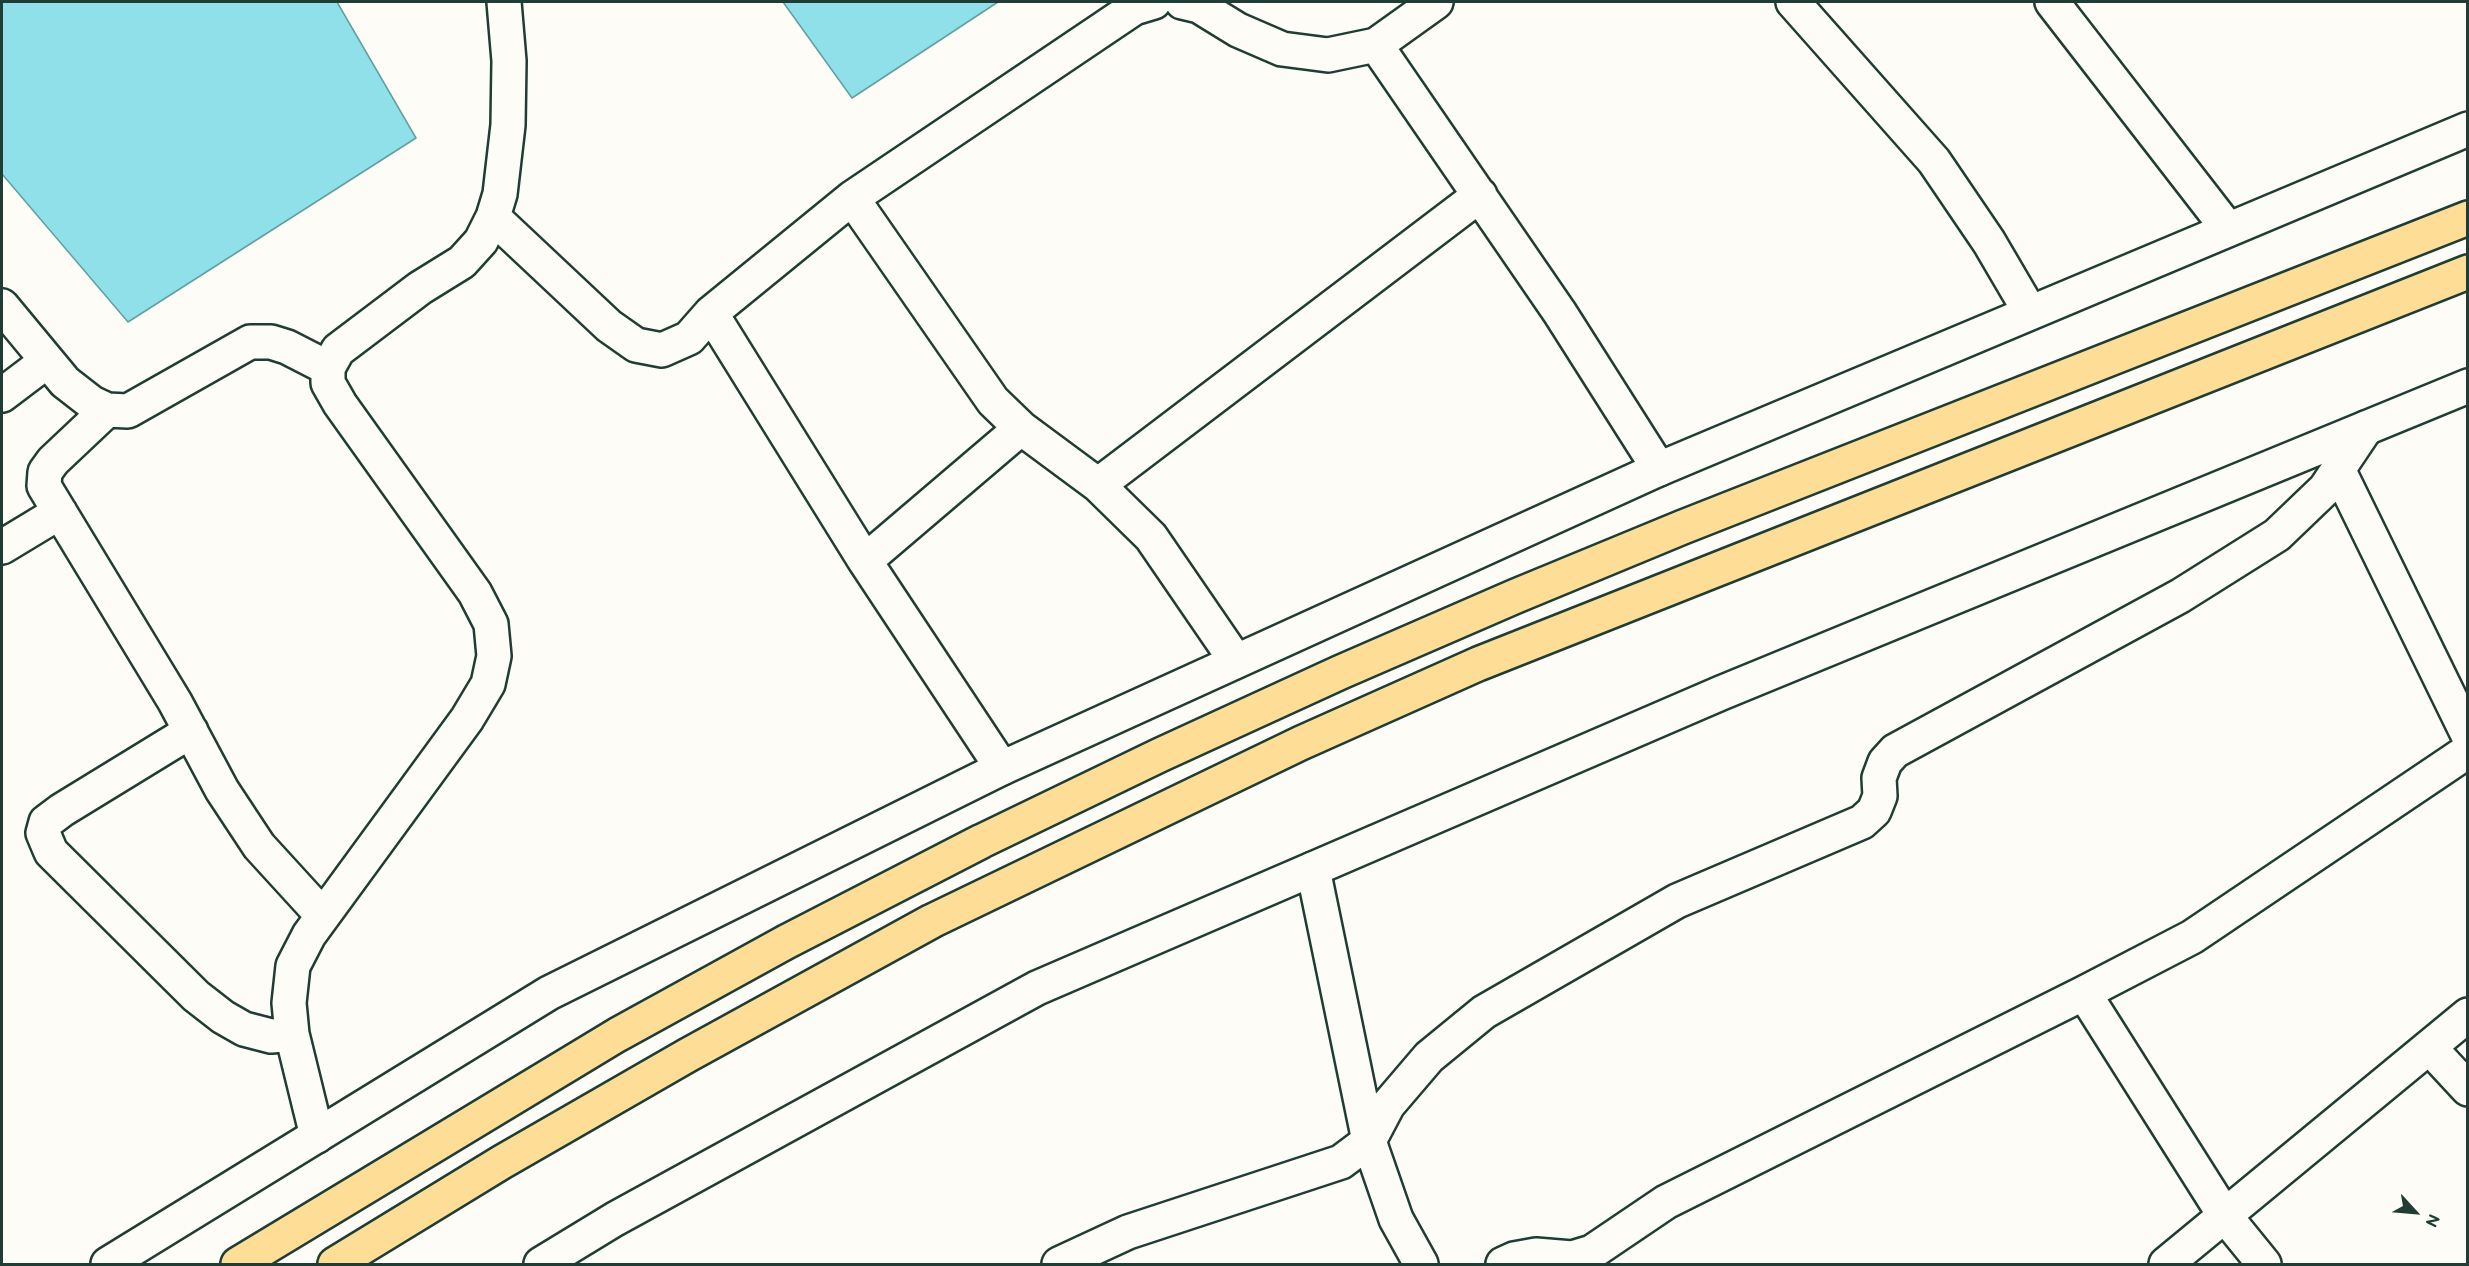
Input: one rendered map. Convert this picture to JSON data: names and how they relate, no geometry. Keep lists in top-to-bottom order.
{
  "north": "bottom right"
}
